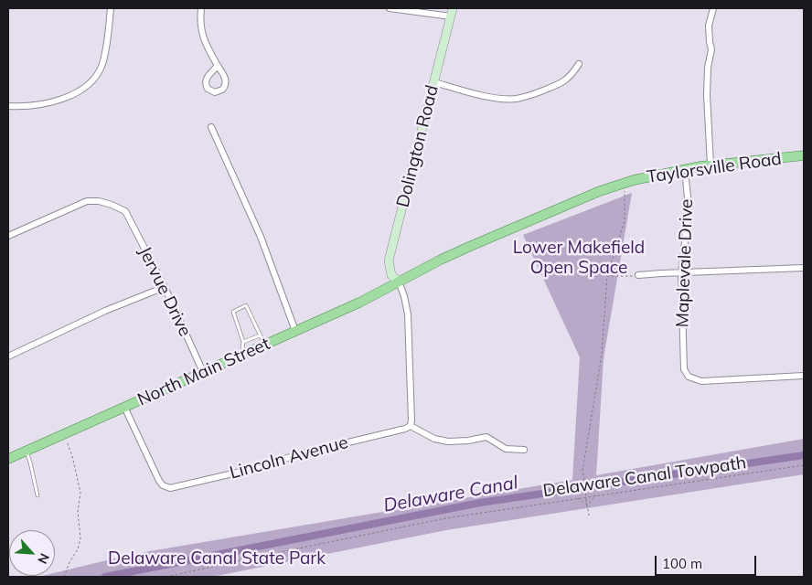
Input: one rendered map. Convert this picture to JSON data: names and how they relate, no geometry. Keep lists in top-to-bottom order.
{
  "streets": {
    "main road": ["Taylorsville Road", "North Main Street"],
    "street": [
      "Dolington Road",
      "Maplevale Drive",
      "Jervue Drive",
      "Lincoln Avenue"
    ],
    "path": ["Delaware Canal Towpath"]
  },
  "crossings": [
    ["Dolington Road", "Taylorsville Road"],
    ["Dolington Road", "North Main Street"],
    ["Taylorsville Road", "Maplevale Drive"],
    ["Taylorsville Road", "North Main Street"],
    ["Jervue Drive", "North Main Street"],
    ["North Main Street", "Lincoln Avenue"]
  ],
  "water": ["Delaware Canal"],
  "parks": ["Lower Makefield Open Space", "Delaware Canal State Park"],
  "scale_bar": "100 m",
  "north": "bottom right"
}
